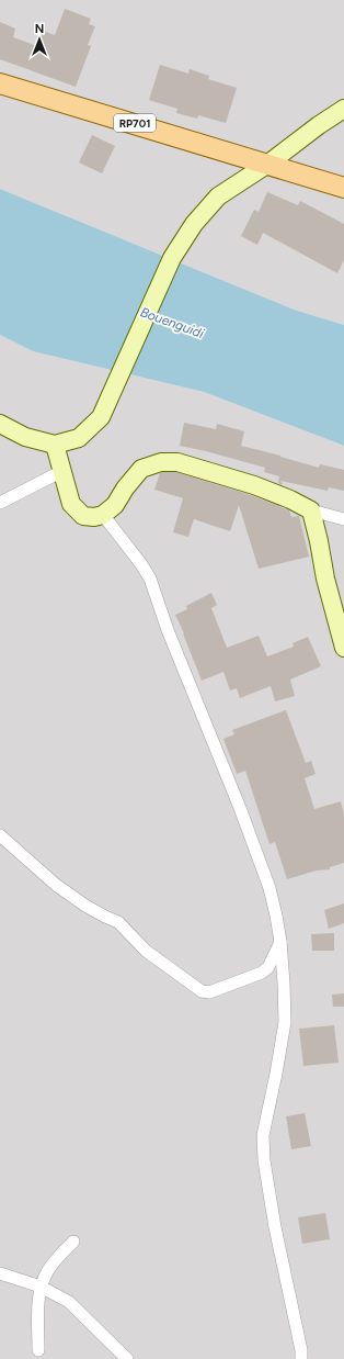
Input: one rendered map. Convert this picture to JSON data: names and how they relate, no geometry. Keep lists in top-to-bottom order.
{
  "streets": {
    "main road": ["RP701"]
  },
  "water": ["Bouenguidi"],
  "north": "top"
}
